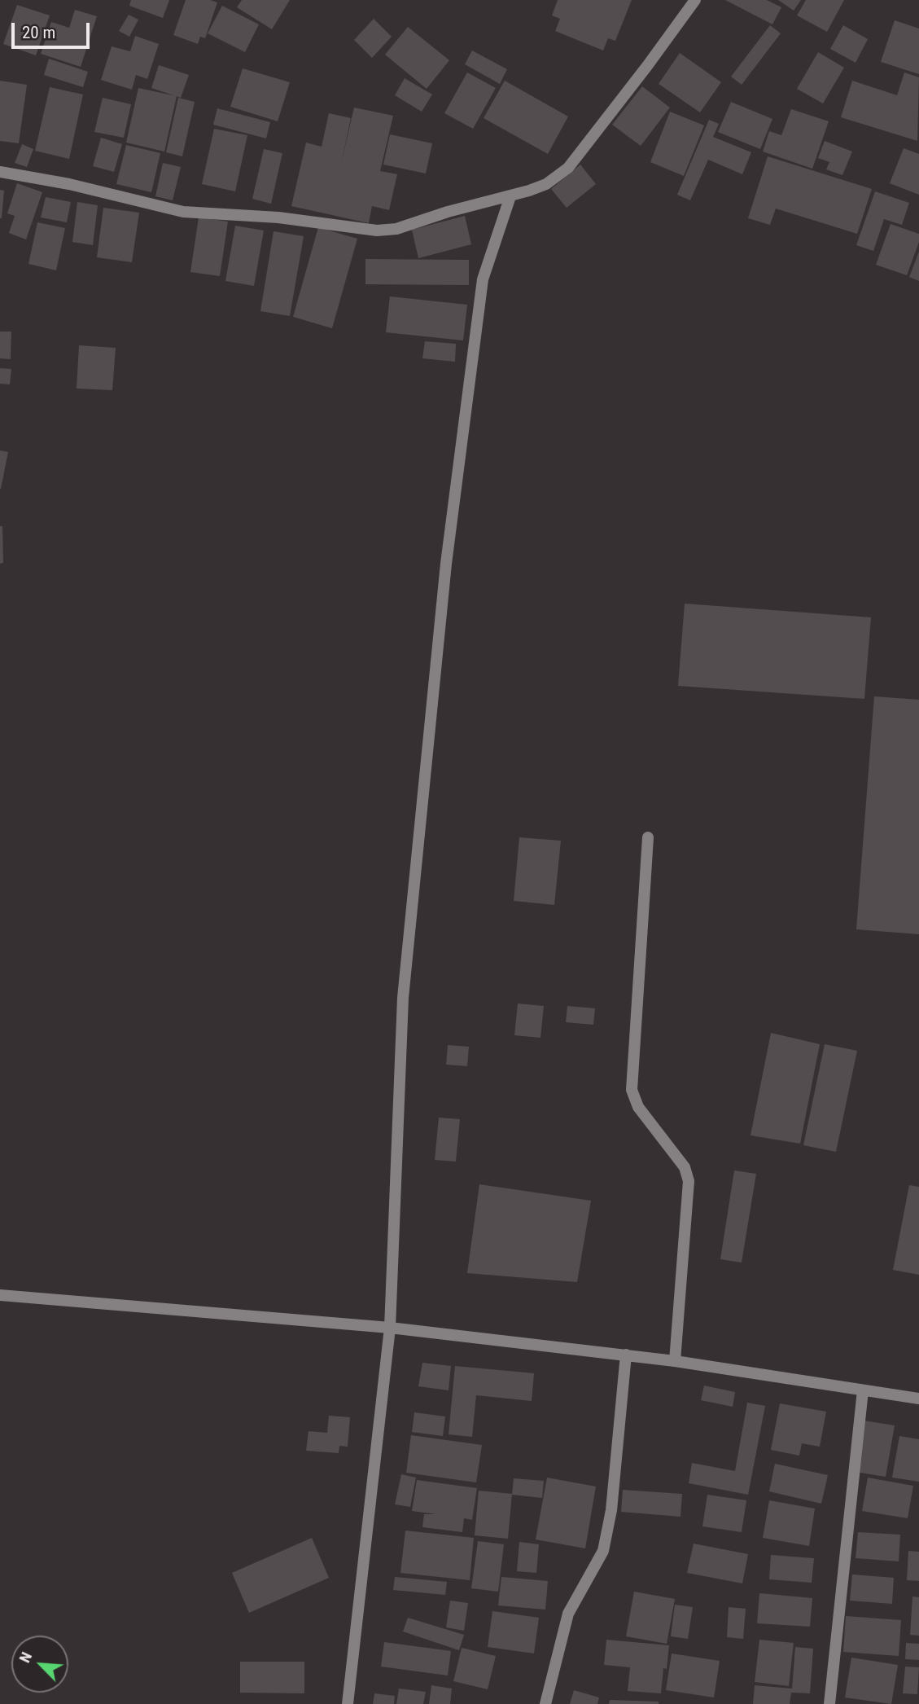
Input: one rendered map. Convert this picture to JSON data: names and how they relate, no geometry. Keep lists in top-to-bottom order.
{
  "scale_bar": "20 m",
  "north": "top left"
}
